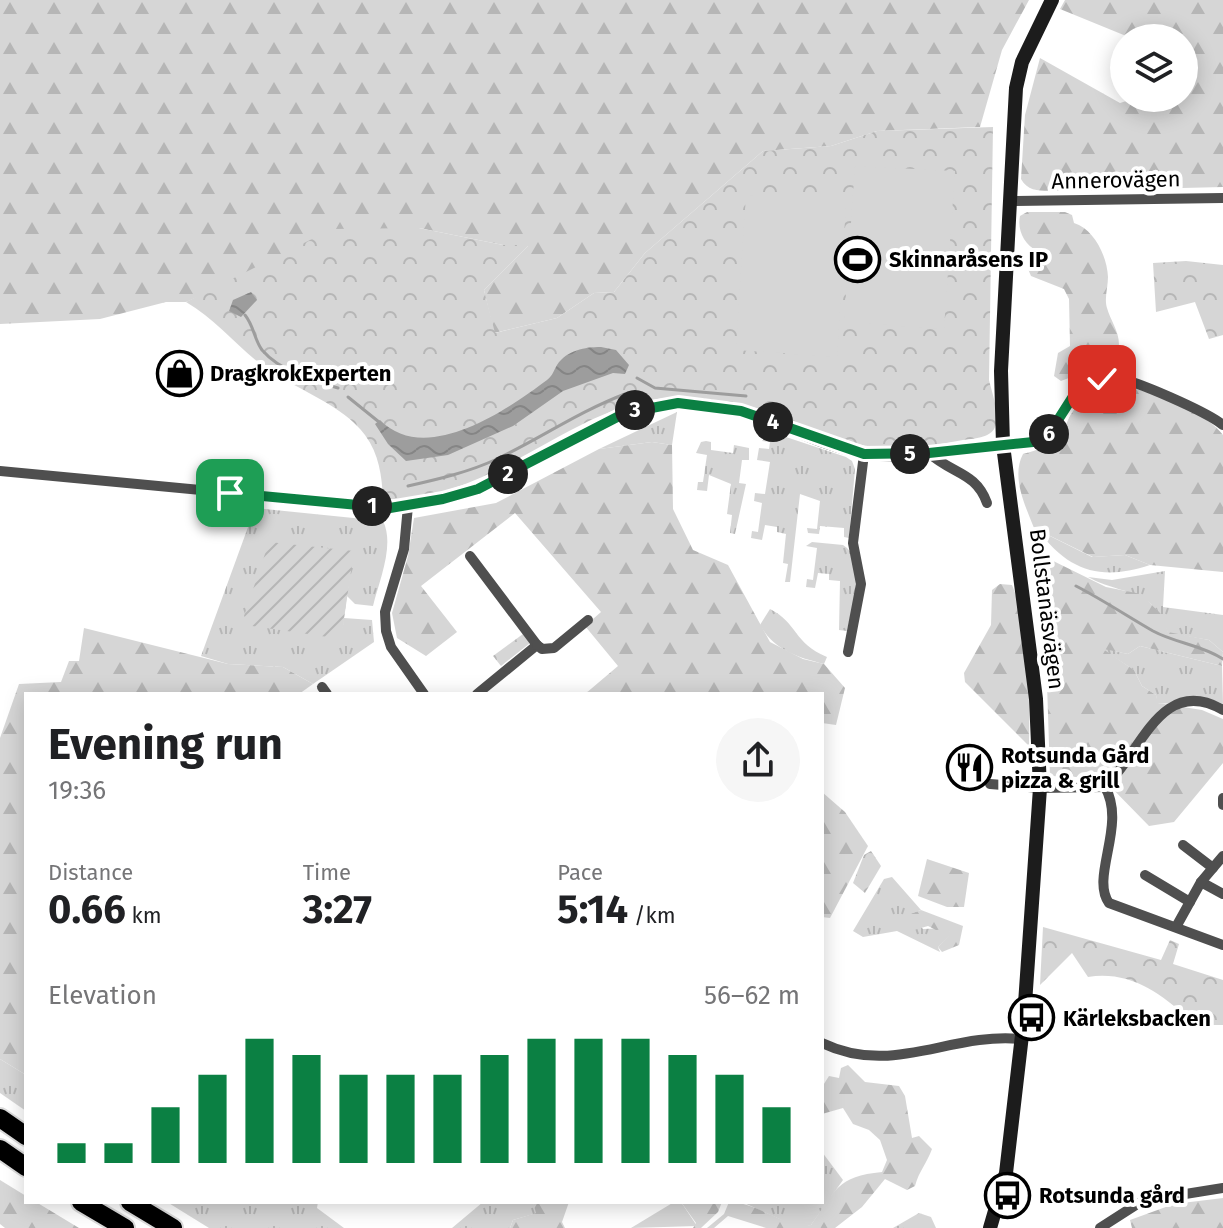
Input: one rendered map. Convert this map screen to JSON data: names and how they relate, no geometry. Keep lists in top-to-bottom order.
{
  "streets": {
    "street": ["Annerovägen", "Bollstanäsvägen"]
  },
  "crossings": [
    ["Annerovägen", "Bollstanäsvägen"]
  ],
  "places": {
    "sports": ["Skinnaråsens IP"],
    "shop": ["DragkrokExperten"],
    "restaurant": ["Rotsunda Gård pizza & grill"],
    "bus stop": ["Kärleksbacken", "Rotsunda gård"]
  },
  "page": {
    "pins": [
      "3",
      "4",
      "6",
      "5",
      "2",
      "1"
    ],
    "heading": ["Evening run", "19:36"],
    "stats": [
      ["Distance", "0.66 km"],
      ["Time", "3:27"],
      ["Pace", "5:14 /km"]
    ],
    "chart": ["Elevation", "56–62 m"]
  }
}
